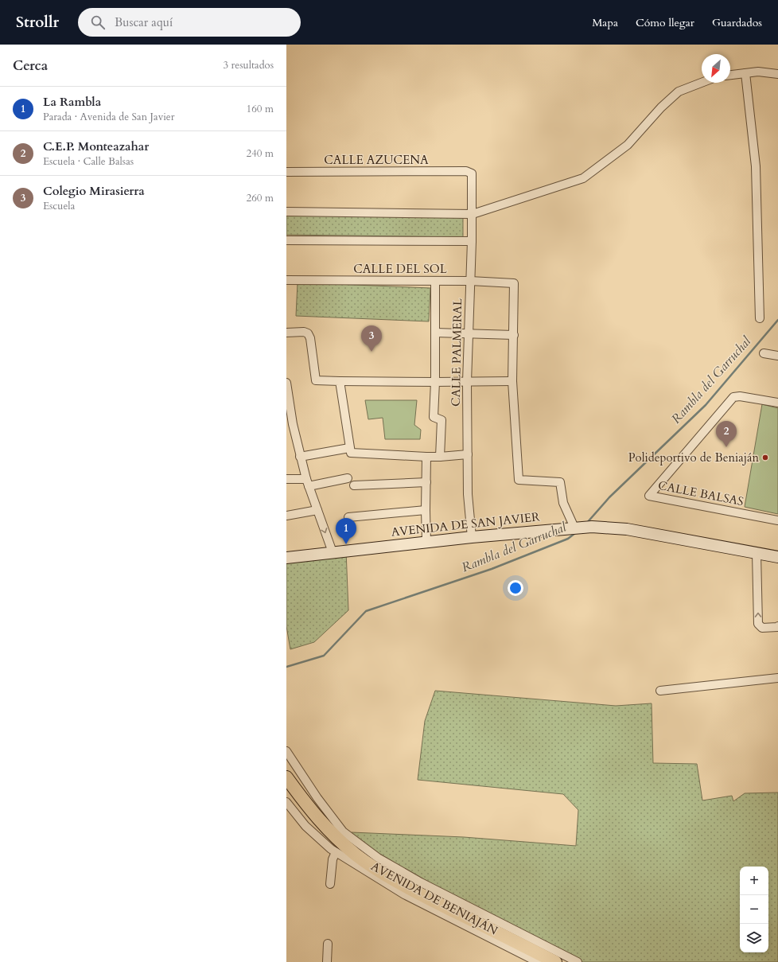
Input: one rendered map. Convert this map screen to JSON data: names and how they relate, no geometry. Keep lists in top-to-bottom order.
{
  "streets": {
    "main road": ["AVENIDA DE SAN JAVIER", "AVENIDA DE BENIAJÁN"],
    "street": [
      "CALLE AZUCENA",
      "CALLE DEL SOL",
      "CALLE PALMERAL",
      "CALLE BALSAS"
    ]
  },
  "crossings": [
    ["CALLE AZUCENA", "CALLE PALMERAL"],
    ["CALLE DEL SOL", "CALLE PALMERAL"],
    ["CALLE PALMERAL", "AVENIDA DE SAN JAVIER"]
  ],
  "water": ["Rambla del Garruchal"],
  "places": ["Polideportivo de Beniaján"],
  "north": "bottom left",
  "page": {
    "header": "Strollr",
    "search": "Buscar aquí",
    "nav": ["Mapa", "Cómo llegar", "Guardados"],
    "heading": ["Cerca", "3 resultados"],
    "list": [
      {
        "mark": "1",
        "name": "La Rambla",
        "note": "Parada · Avenida de San Javier",
        "value": "160 m"
      },
      {
        "mark": "2",
        "name": "C.E.P. Monteazahar",
        "note": "Escuela · Calle Balsas",
        "value": "240 m"
      },
      {
        "mark": "3",
        "name": "Colegio Mirasierra",
        "note": "Escuela",
        "value": "260 m"
      }
    ],
    "pins": ["3", "2", "1"],
    "map_buttons": ["+", "−"]
  }
}
